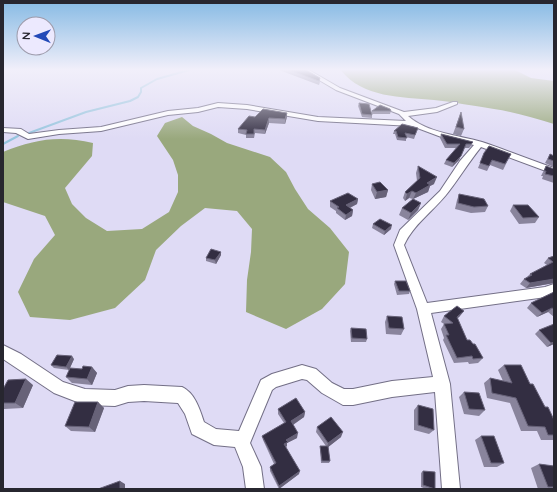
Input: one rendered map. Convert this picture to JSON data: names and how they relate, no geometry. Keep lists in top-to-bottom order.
{
  "north": "left"
}
